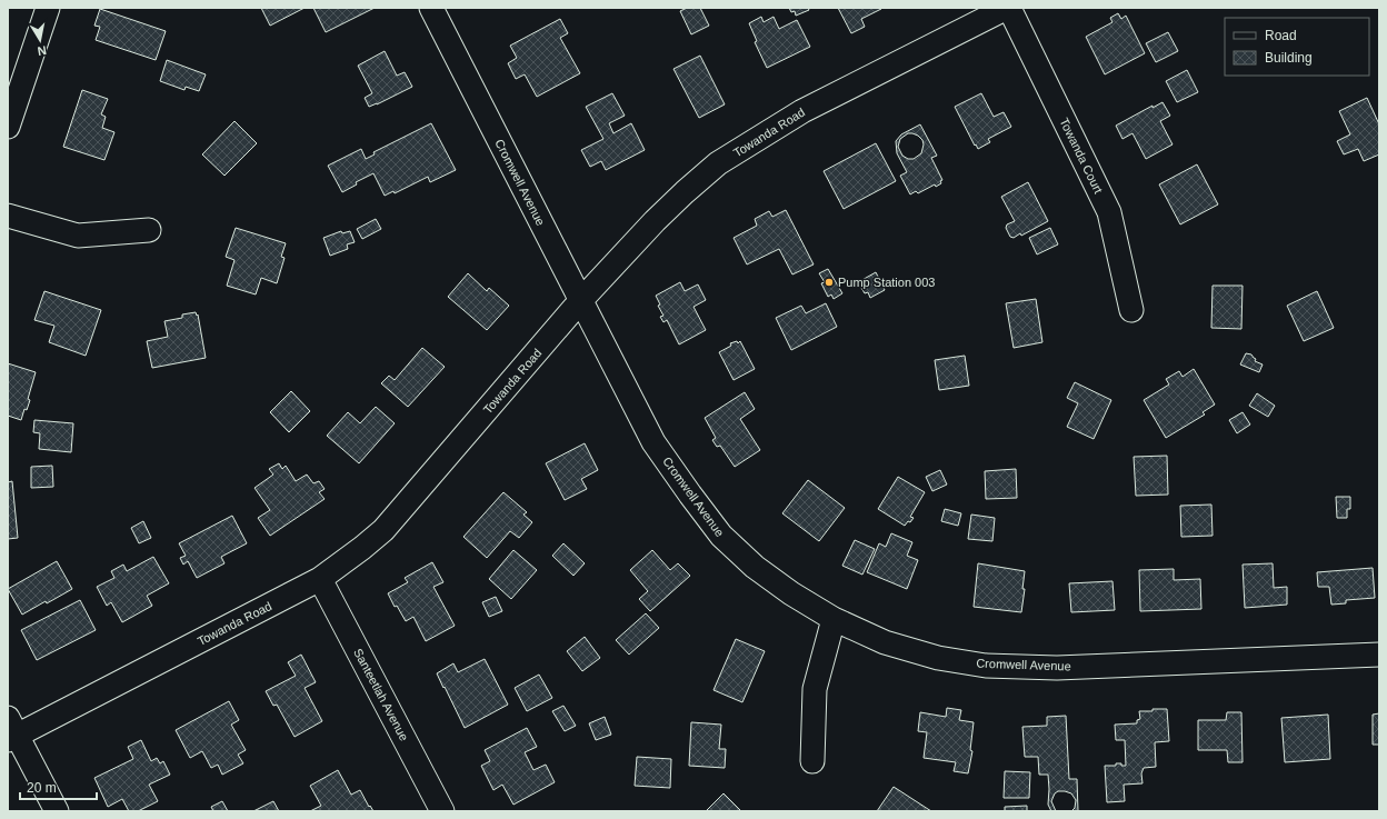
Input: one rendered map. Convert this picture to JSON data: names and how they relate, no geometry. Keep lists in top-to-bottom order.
{
  "streets": {
    "street": [
      "Towanda Road",
      "Towanda Court",
      "Cromwell Avenue",
      "Santeetlah Avenue"
    ]
  },
  "crossings": [
    ["Towanda Road", "Towanda Court"],
    ["Towanda Road", "Cromwell Avenue"],
    ["Towanda Road", "Santeetlah Avenue"]
  ],
  "places": ["Pump Station 003"],
  "legend": ["Road", "Building"],
  "scale_bar": "20 m",
  "north": "bottom"
}
